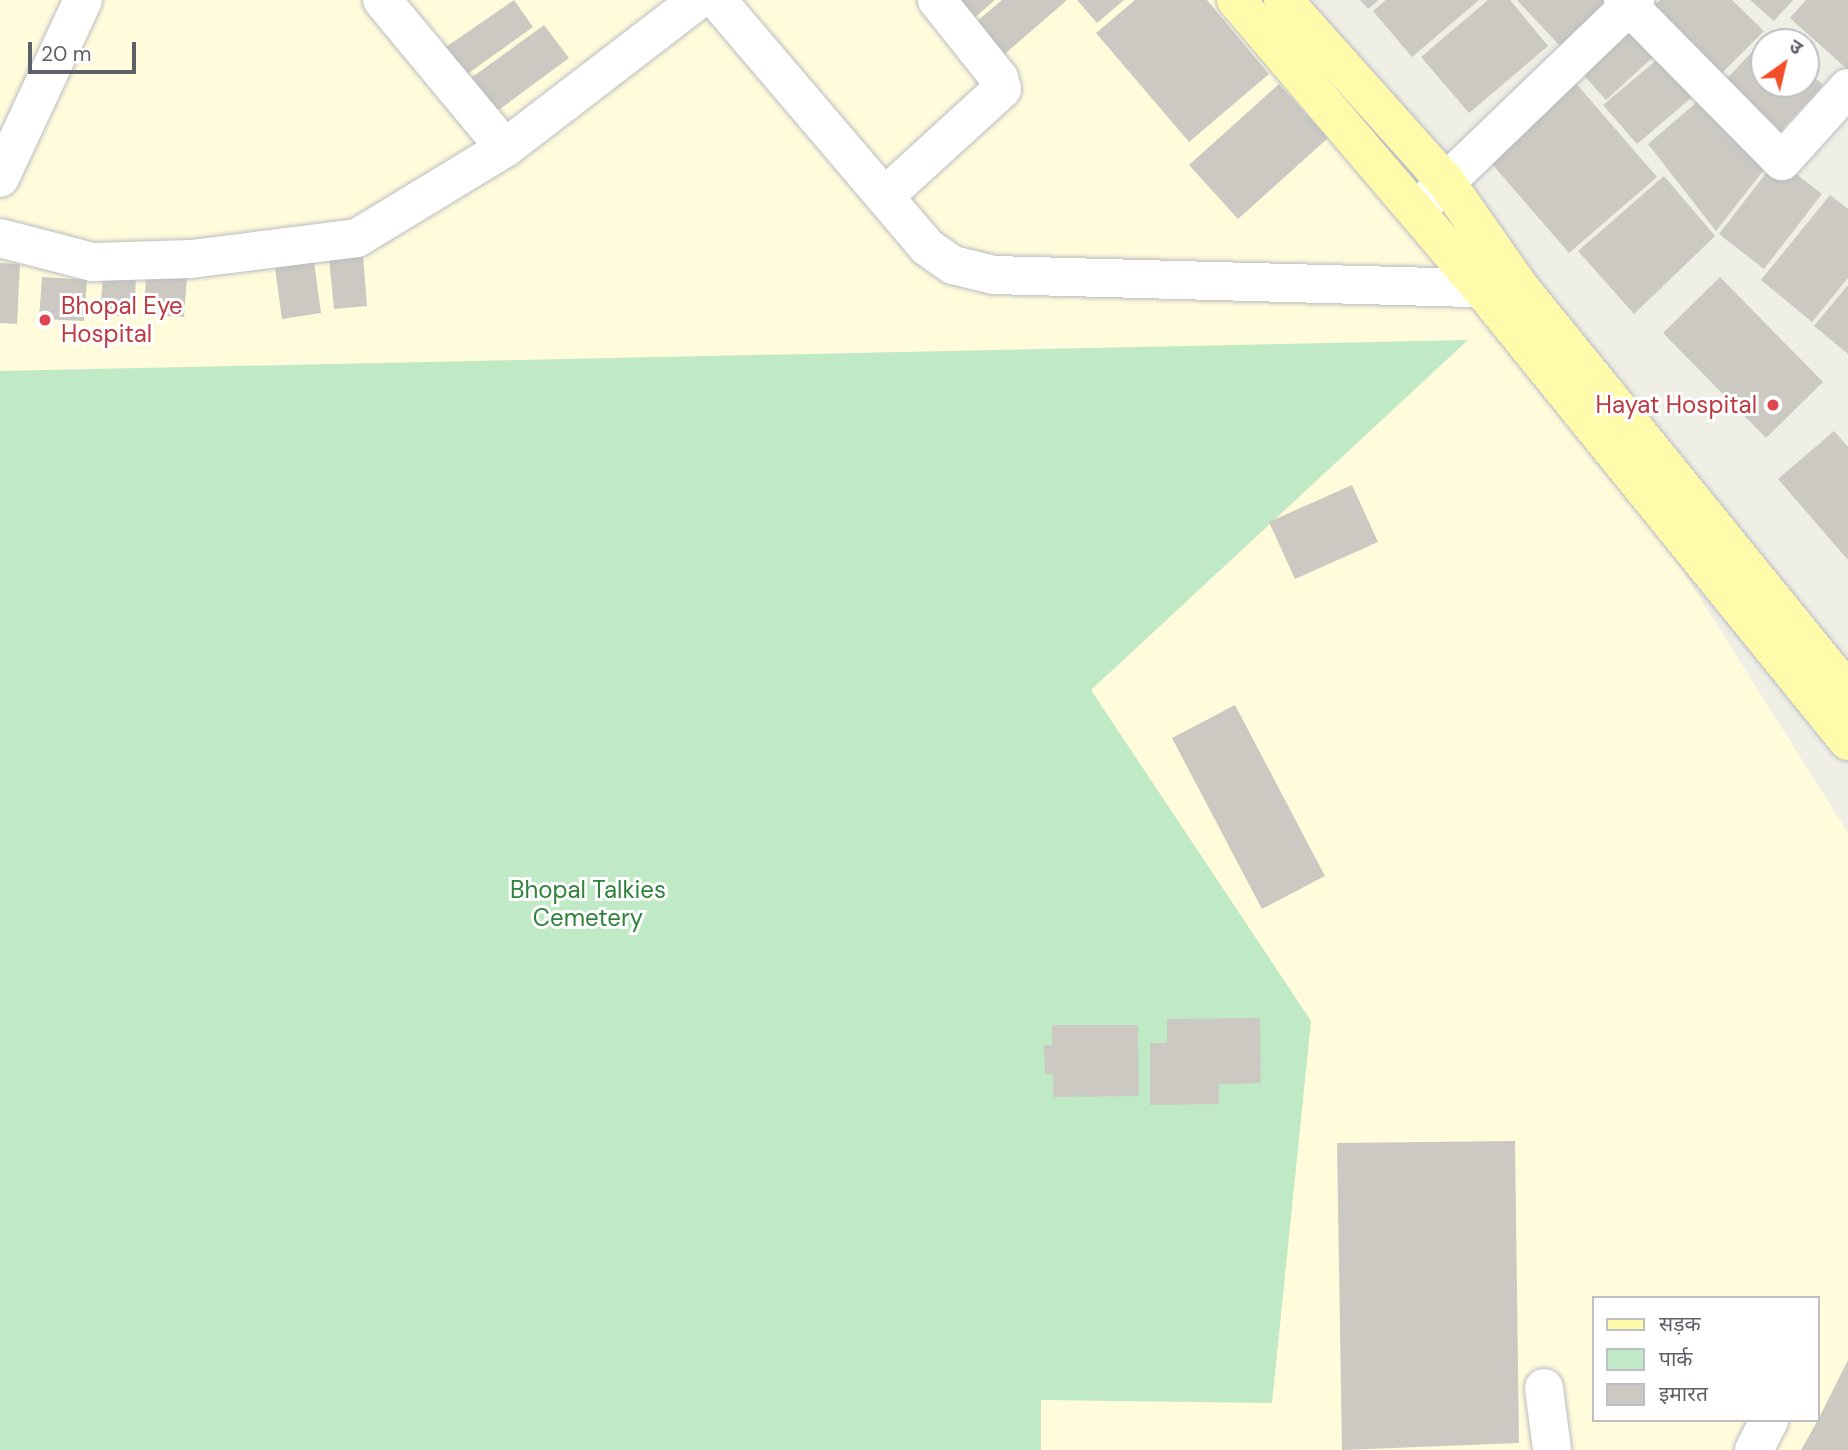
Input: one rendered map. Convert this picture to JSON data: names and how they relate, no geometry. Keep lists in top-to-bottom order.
{
  "parks": ["Bhopal Talkies Cemetery"],
  "places": ["Bhopal Eye Hospital", "Hayat Hospital"],
  "legend": ["सड़क", "पार्क", "इमारत"],
  "scale_bar": "20 m",
  "north": "top right"
}
